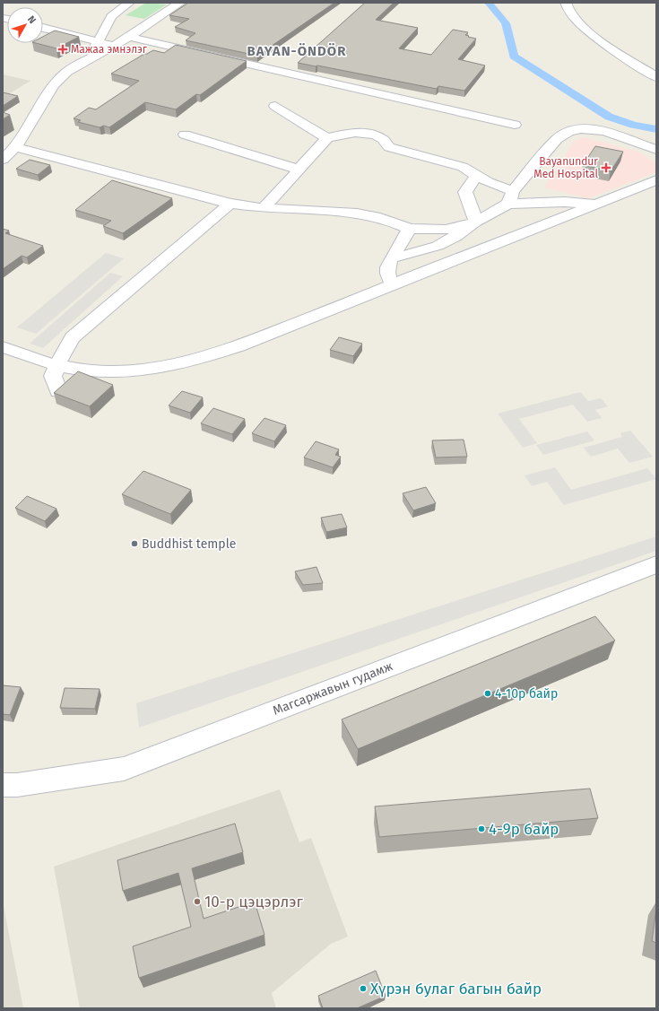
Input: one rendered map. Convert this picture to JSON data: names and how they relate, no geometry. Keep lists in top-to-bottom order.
{
  "streets": {
    "street": ["Магсаржавын гудамж"]
  },
  "districts": ["BAYAN-ÖNDÖR"],
  "places": {
    "health": ["Maжаа эмнэлэг", "Bayanundur Med Hospital"],
    "other": [
      "Buddhist temple",
      "4-10р байр",
      "4-9р байр",
      "10-р цэцэрлэг",
      "Хүрэн булаг багын байр"
    ]
  },
  "north": "top right"
}
